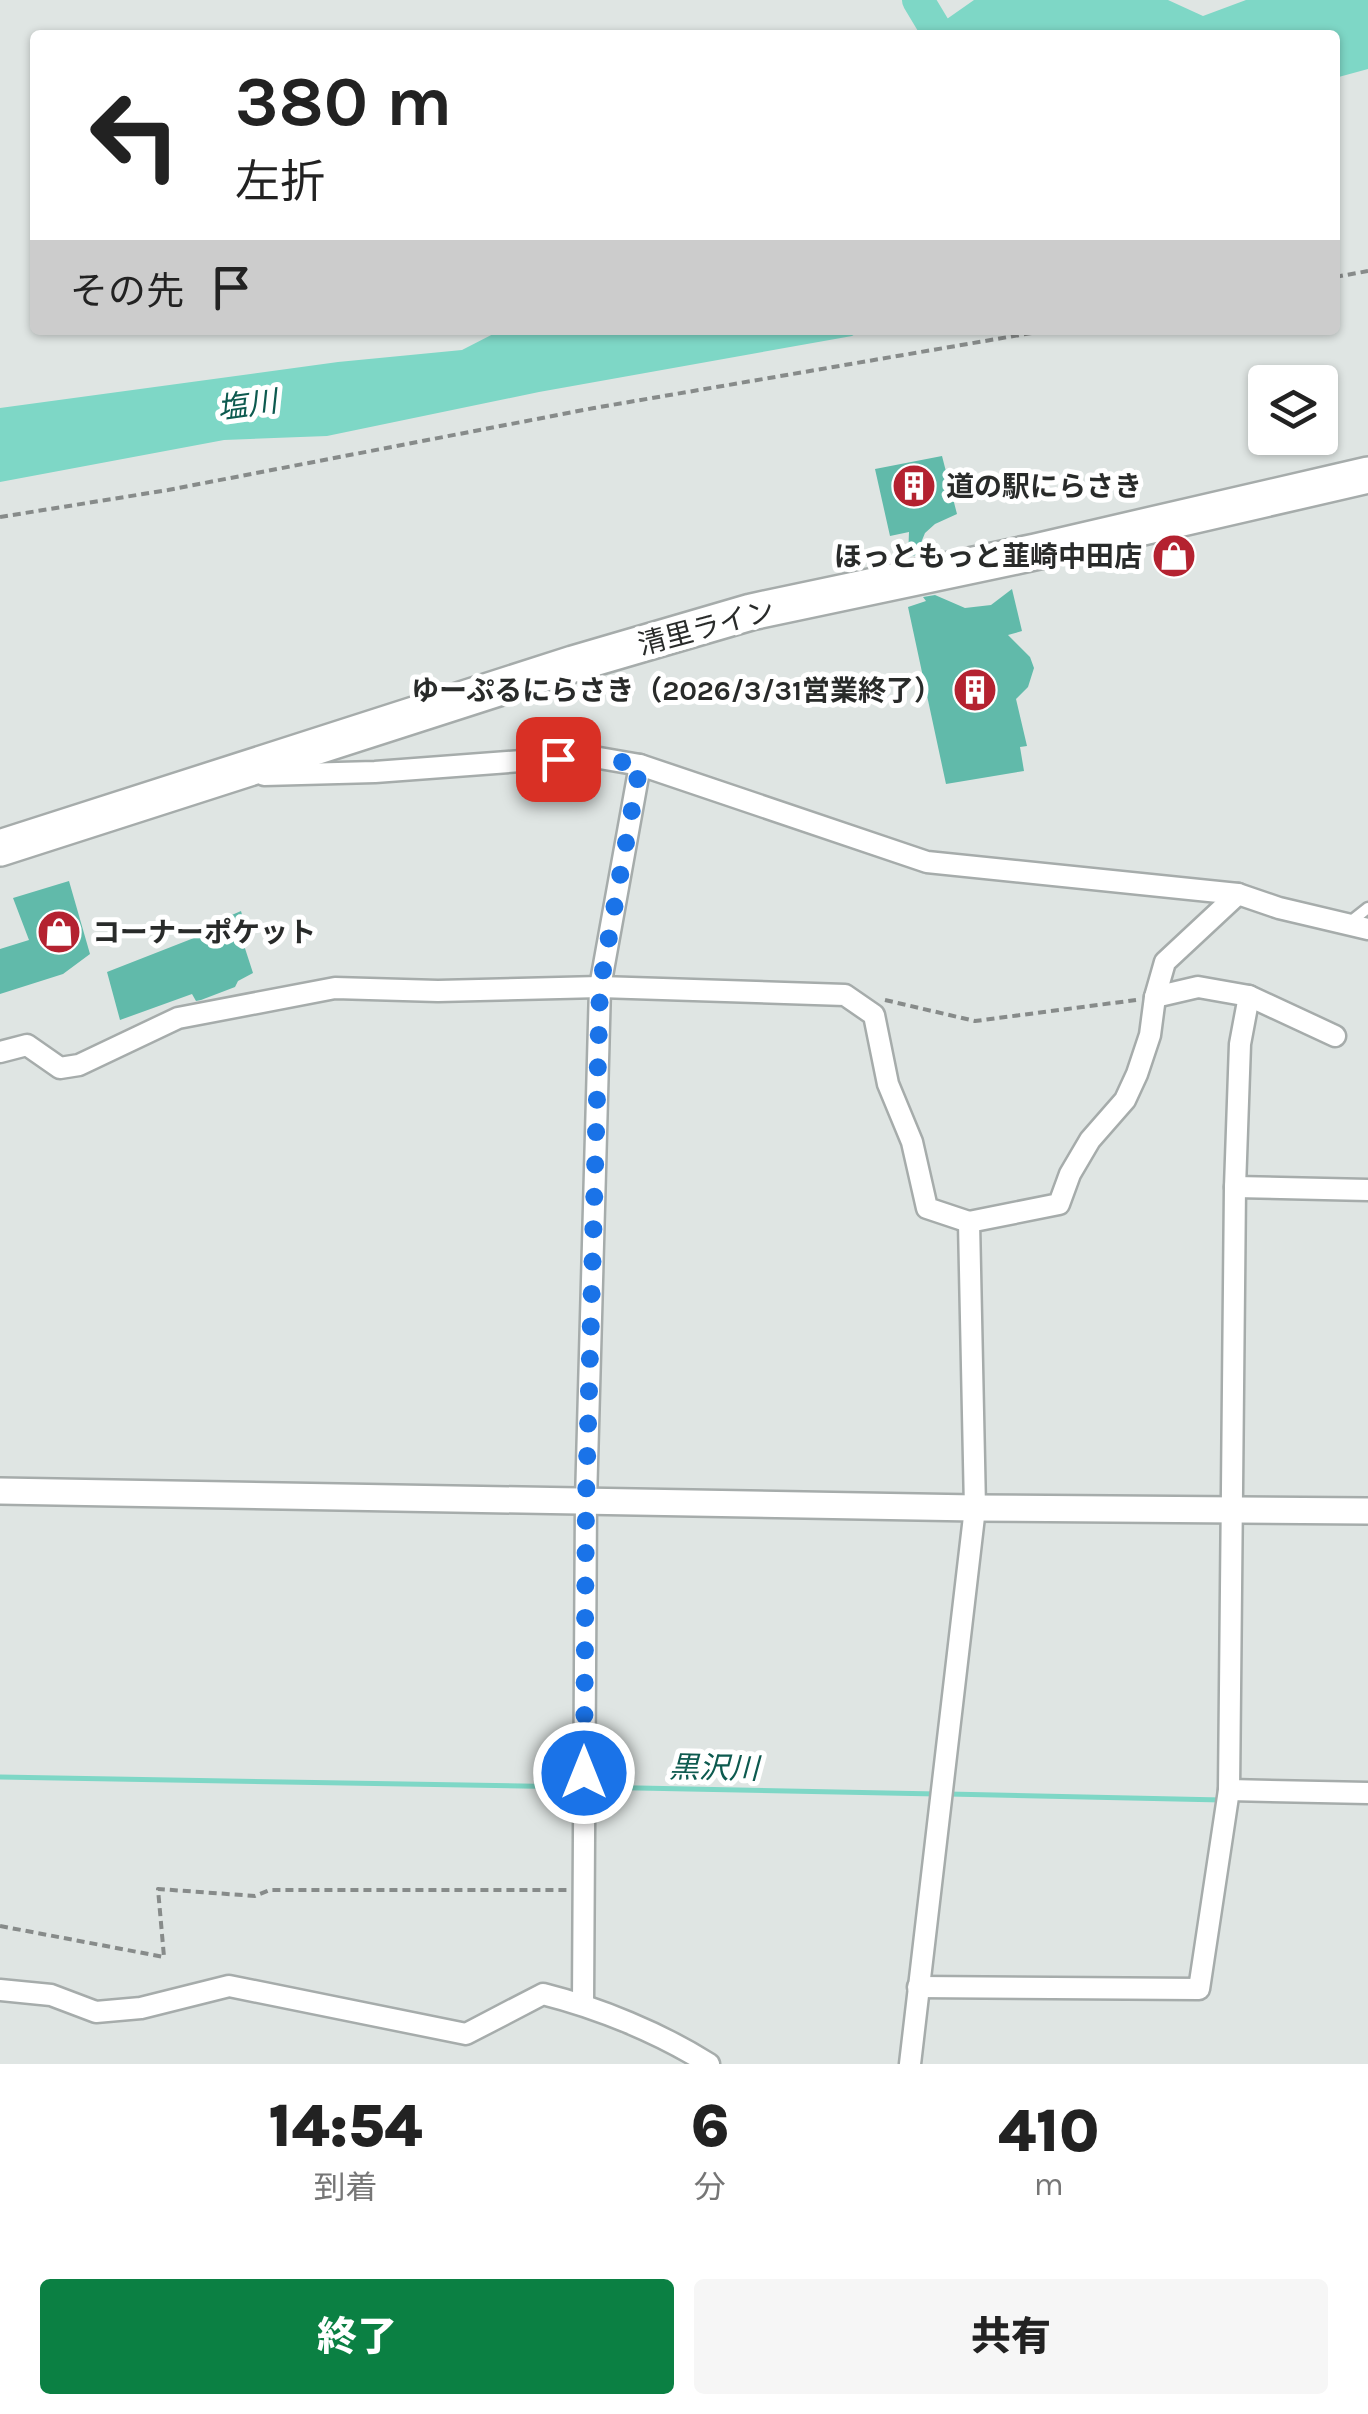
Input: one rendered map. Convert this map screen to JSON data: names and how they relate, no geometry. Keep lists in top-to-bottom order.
{
  "streets": {
    "highway": ["清里ライン"]
  },
  "water": ["塩川", "黒沢川"],
  "places": {
    "building": ["道の駅にらさき", "ゆーぷるにらさき（2026/3/31営業終了）"],
    "shop": ["ほっともっと韮崎中田店", "コーナーポケット"]
  },
  "page": {
    "turn": ["380 m", "左折"],
    "then": "その先",
    "eta": [
      "14:54",
      "到着",
      "6",
      "分",
      "410",
      "m"
    ],
    "buttons": ["終了", "共有"]
  }
}
